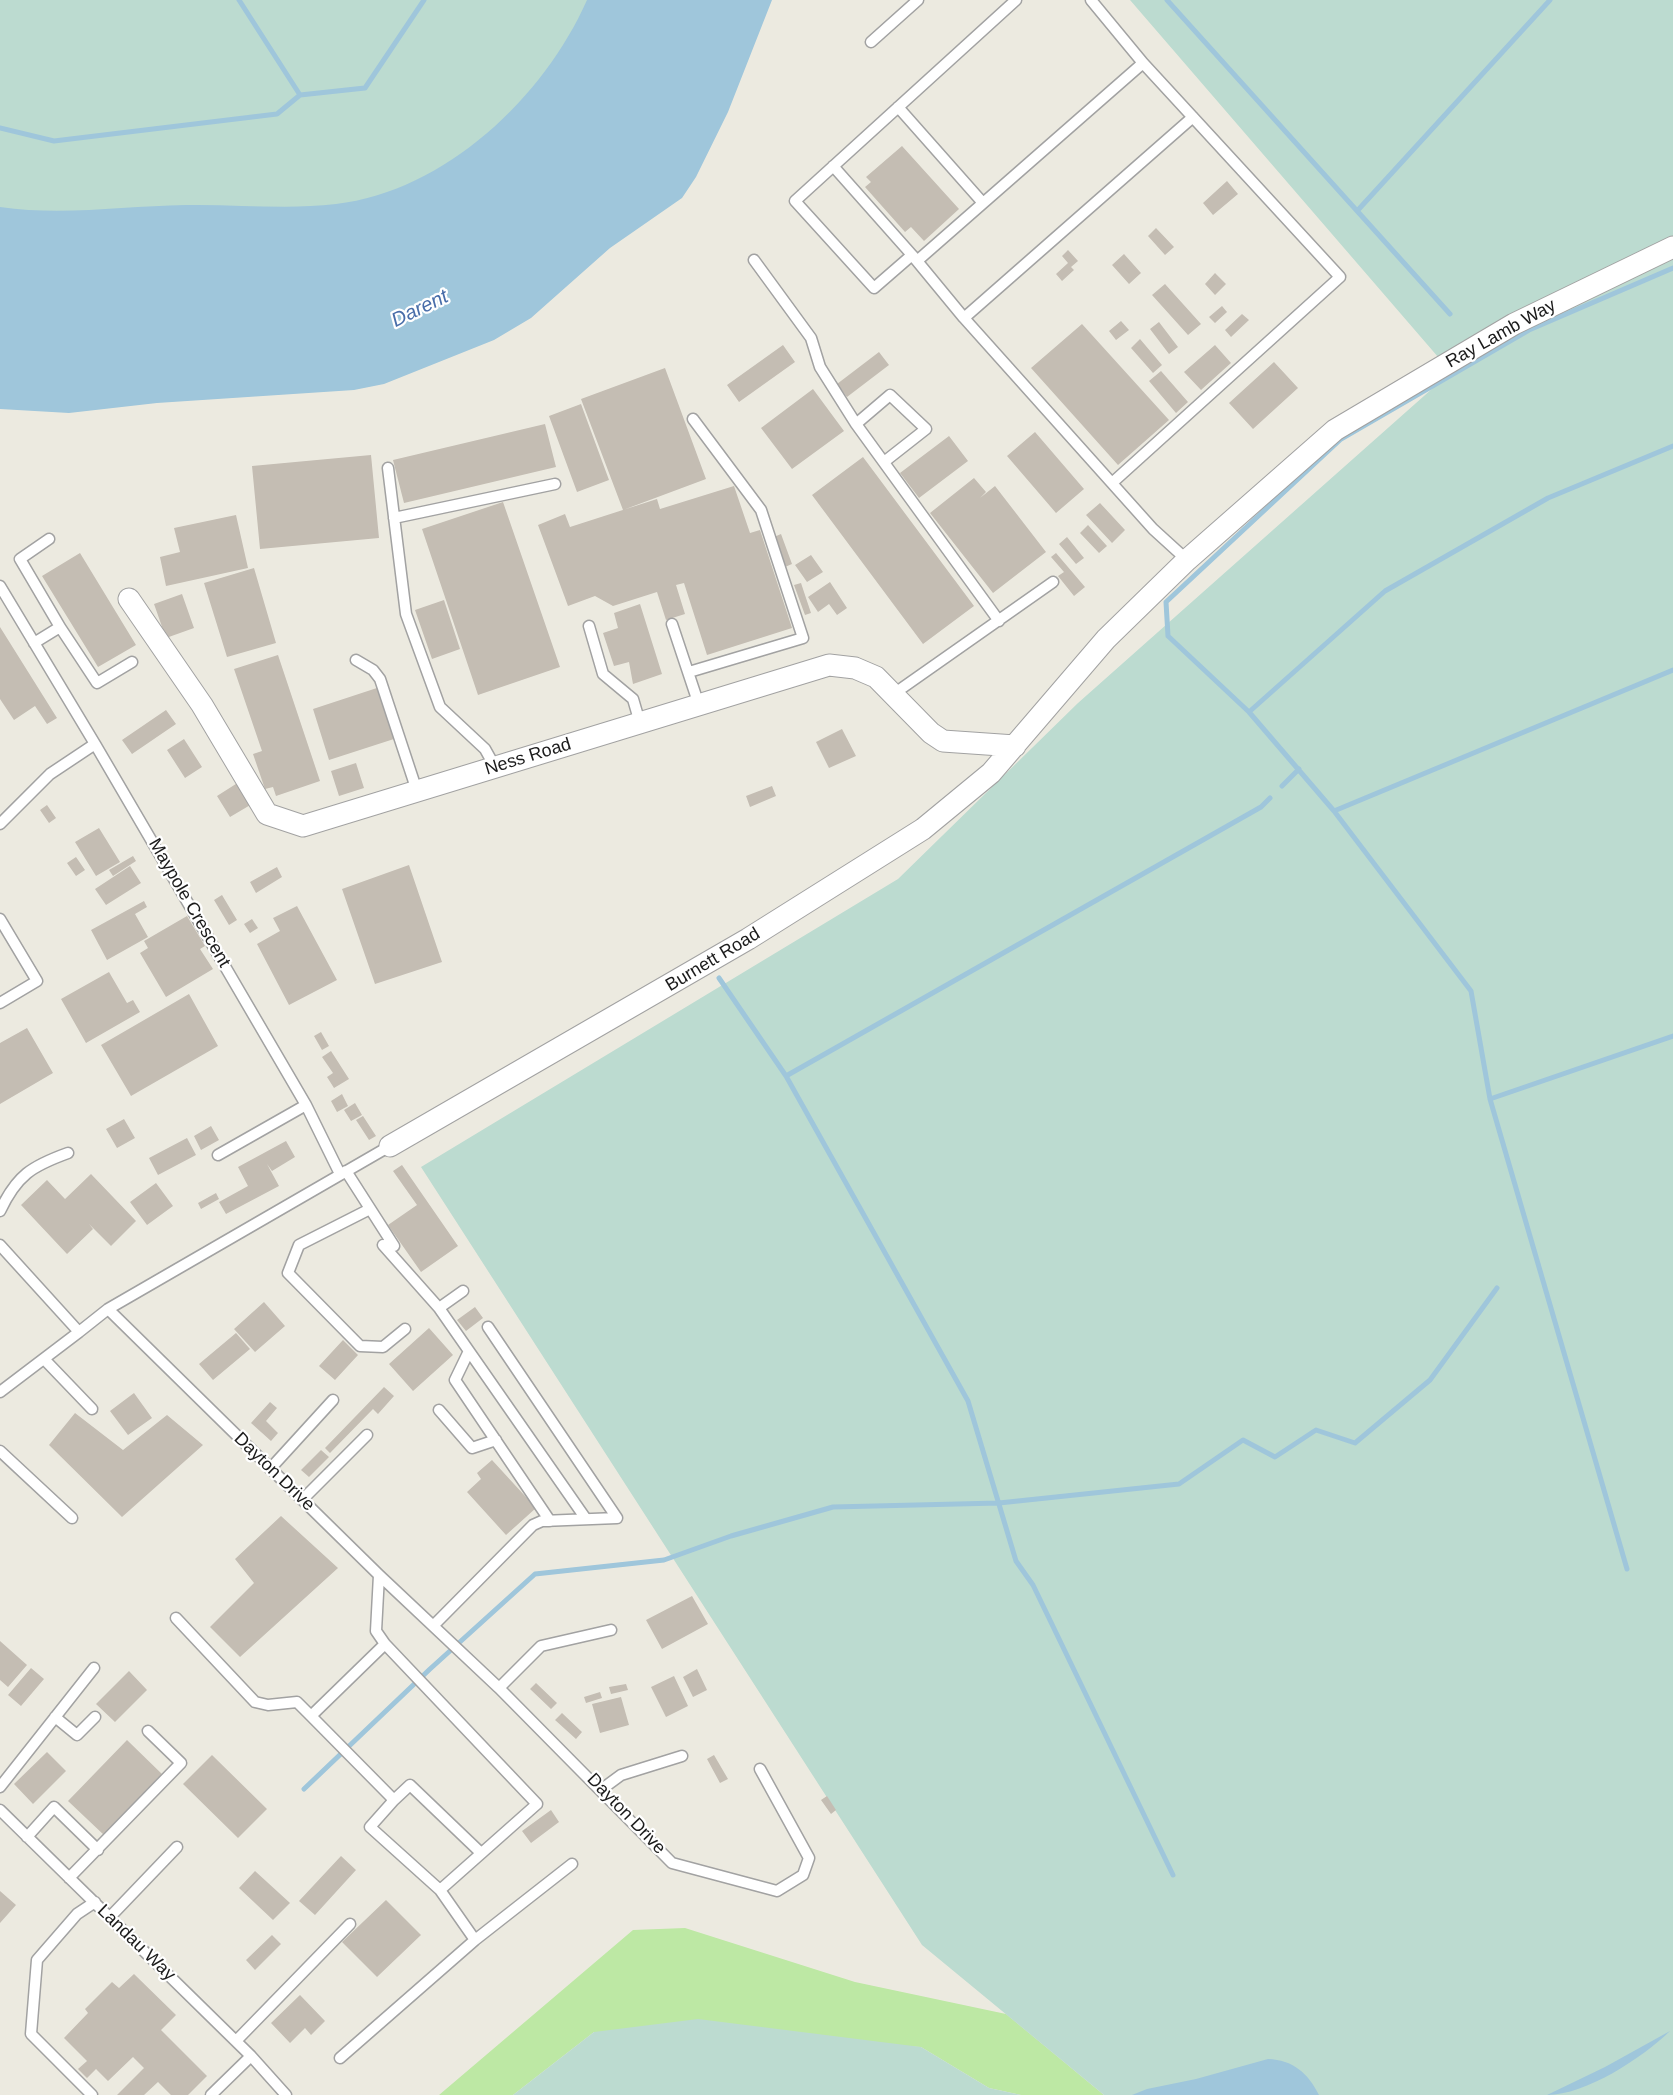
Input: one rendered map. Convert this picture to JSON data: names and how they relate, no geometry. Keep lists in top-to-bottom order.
{
  "streets": {
    "street": ["Ray Lamb Way", "Ness Road", "Burnett Road"],
    "lane": ["Maypole Crescent", "Dayton Drive", "Landau Way"]
  },
  "crossings": [
    ["Ray Lamb Way", "Burnett Road"],
    ["Ness Road", "Burnett Road"]
  ],
  "water": ["Darent"]
}
